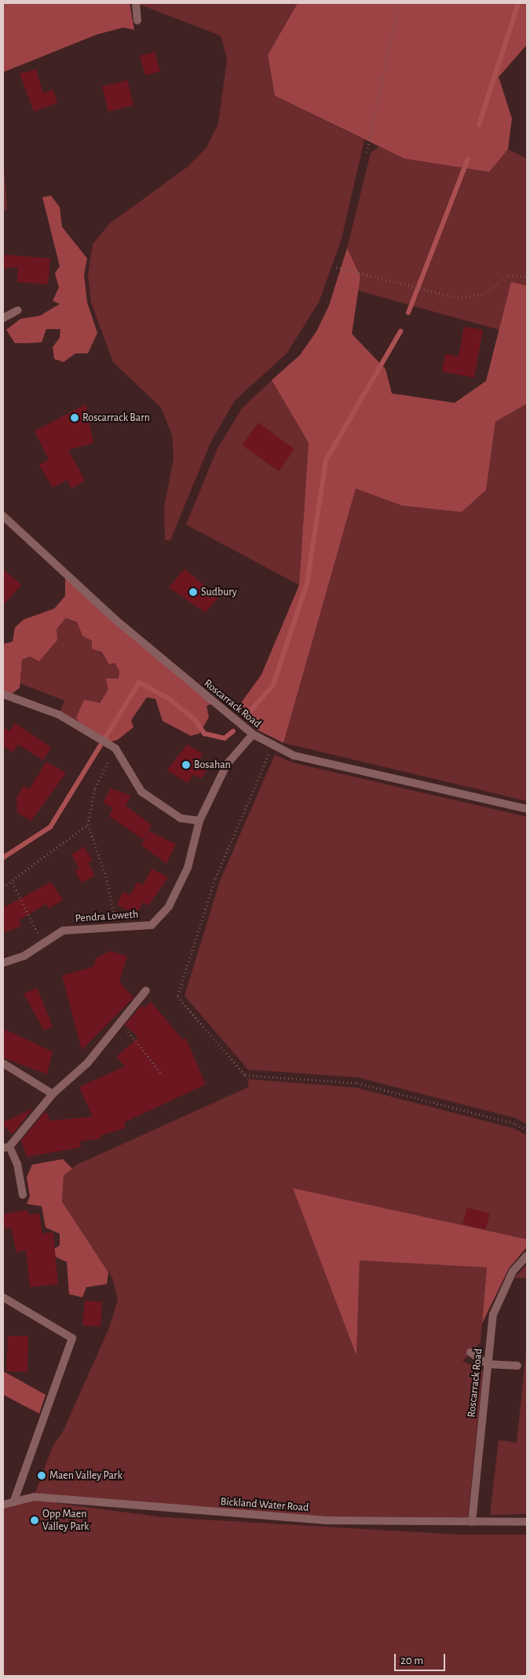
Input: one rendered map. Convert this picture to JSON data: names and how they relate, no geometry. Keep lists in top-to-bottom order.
{
  "streets": {
    "street": ["Roscarrack Road", "Pendra Loweth", "Bickland Water Road"]
  },
  "crossings": [
    ["Roscarrack Road", "Pendra Loweth"],
    ["Roscarrack Road", "Bickland Water Road"]
  ],
  "places": [
    "Roscarrack Barn",
    "Sudbury",
    "Bosahan",
    "Maen Valley Park",
    "Opp Maen Valley Park"
  ],
  "scale_bar": "20 m"
}
